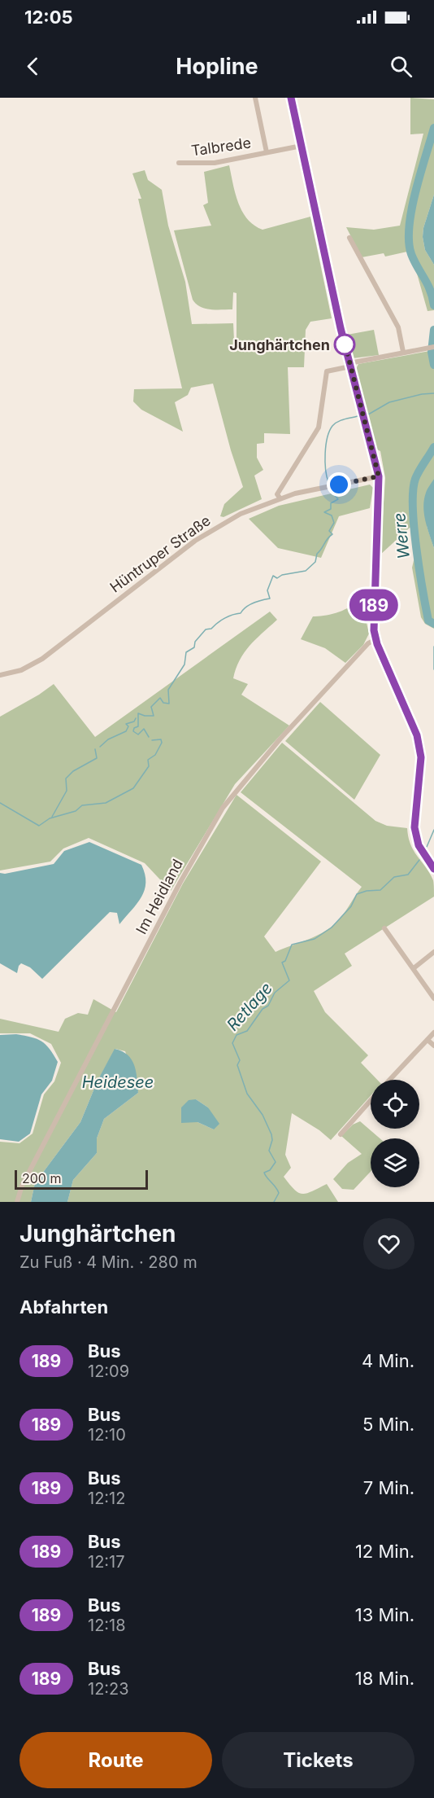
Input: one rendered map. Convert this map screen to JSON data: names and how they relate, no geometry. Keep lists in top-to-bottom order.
{
  "streets": {
    "street": ["Talbrede", "Hüntruper Straße", "Im Heidland"]
  },
  "water": ["Werre", "Retlage", "Heidesee"],
  "places": ["Junghärtchen"],
  "lines": ["bus line 189"],
  "scale_bar": "200 m",
  "page": {
    "status": "12:05",
    "header": "Hopline",
    "on_map": "189",
    "scale": "200 m",
    "heading": [
      ["Junghärtchen", "Zu Fuß · 4 Min. · 280 m"],
      "Abfahrten"
    ],
    "list": [
      {
        "mark": "189",
        "name": "Bus",
        "note": "12:09",
        "value": "4 Min."
      },
      {
        "mark": "189",
        "name": "Bus",
        "note": "12:10",
        "value": "5 Min."
      },
      {
        "mark": "189",
        "name": "Bus",
        "note": "12:12",
        "value": "7 Min."
      },
      {
        "mark": "189",
        "name": "Bus",
        "note": "12:17",
        "value": "12 Min."
      },
      {
        "mark": "189",
        "name": "Bus",
        "note": "12:18",
        "value": "13 Min."
      },
      {
        "mark": "189",
        "name": "Bus",
        "note": "12:23",
        "value": "18 Min."
      }
    ],
    "buttons": ["Route", "Tickets"]
  }
}
